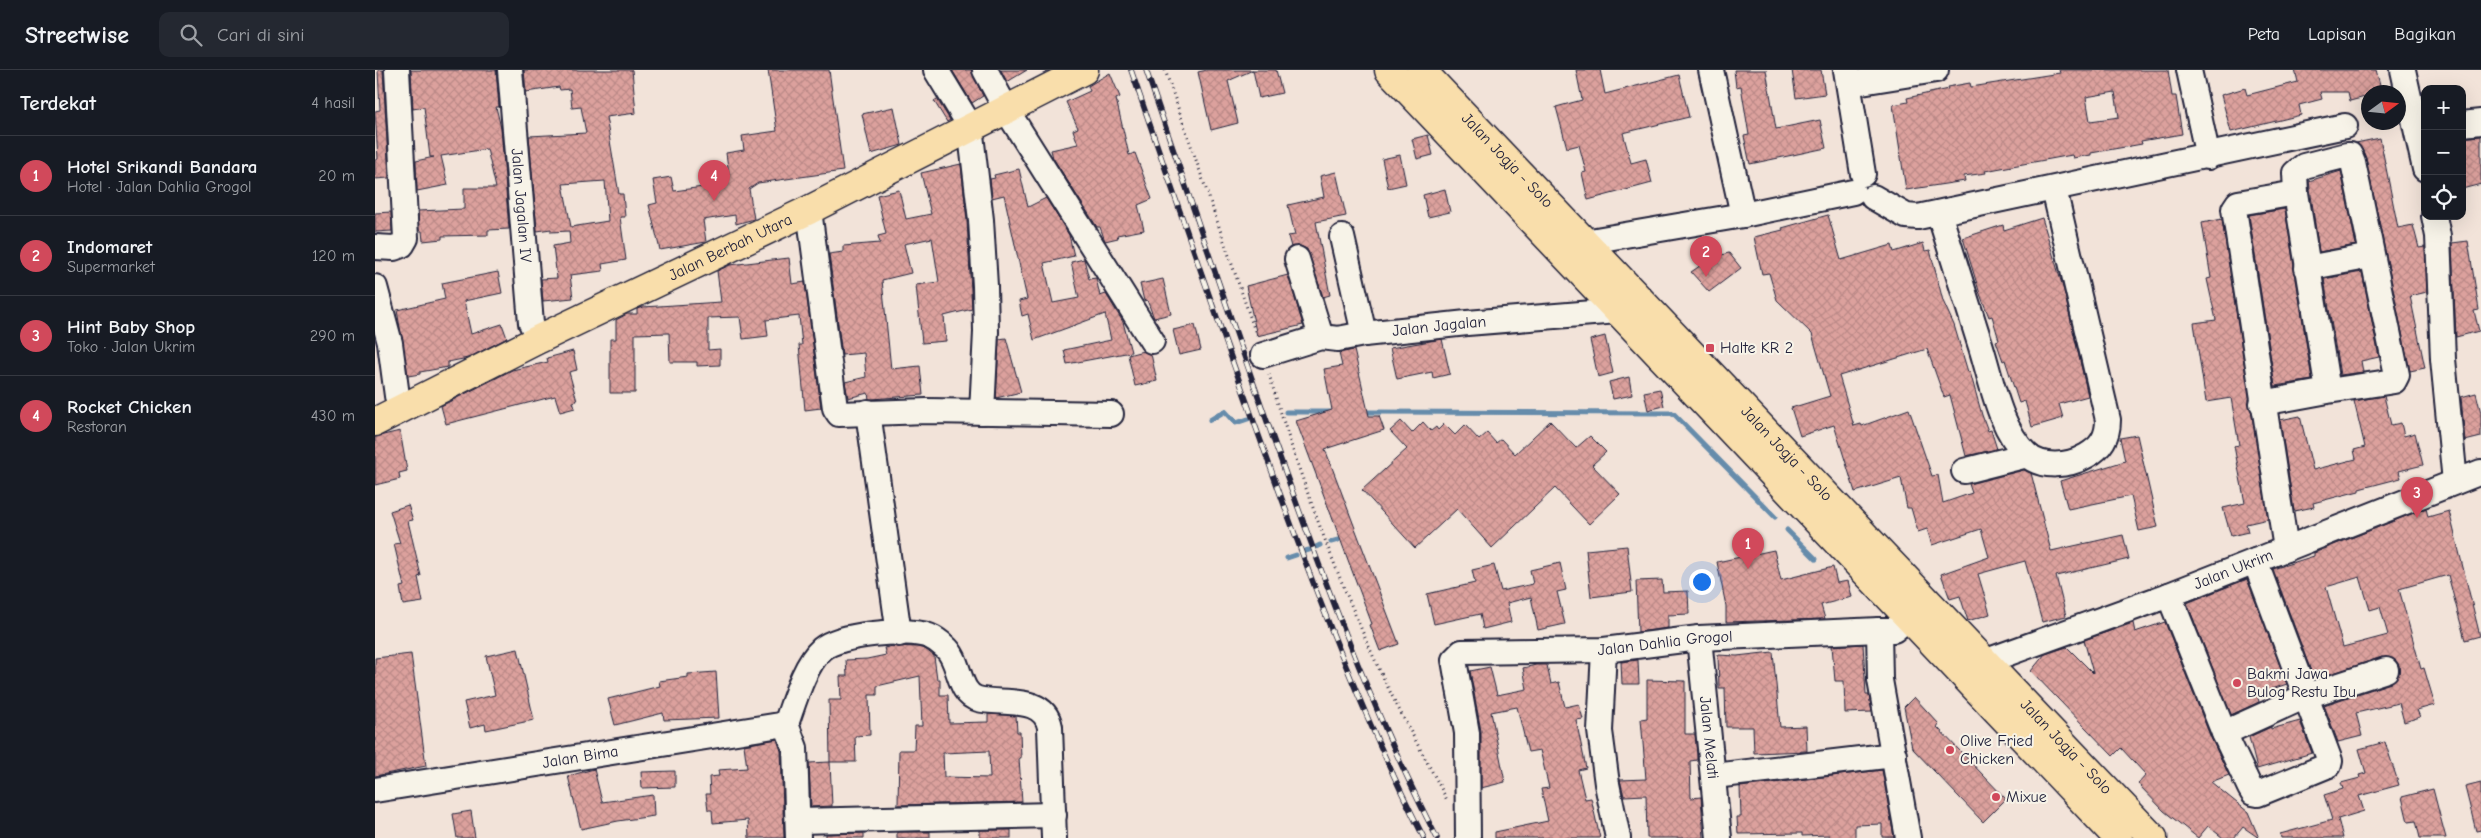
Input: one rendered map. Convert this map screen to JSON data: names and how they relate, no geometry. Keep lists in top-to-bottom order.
{
  "streets": {
    "main road": ["Jalan Jogja - Solo", "Jalan Berbah Utara"],
    "street": [
      "Jalan Jagalan IV",
      "Jalan Jagalan",
      "Jalan Ukrim",
      "Jalan Dahlia Grogol",
      "Jalan Melati",
      "Jalan Bima"
    ]
  },
  "crossings": [
    ["Jalan Jogja - Solo", "Jalan Jagalan"],
    ["Jalan Jogja - Solo", "Jalan Ukrim"],
    ["Jalan Jogja - Solo", "Jalan Dahlia Grogol"],
    ["Jalan Jagalan IV", "Jalan Berbah Utara"],
    ["Jalan Dahlia Grogol", "Jalan Melati"]
  ],
  "places": {
    "transit": ["Halte KR 2"],
    "other": ["Bakmi Jawa Bulog Restu Ibu", "Olive Fried Chicken", "Mixue"]
  },
  "north": "right",
  "page": {
    "header": "Streetwise",
    "search": "Cari di sini",
    "nav": ["Peta", "Lapisan", "Bagikan"],
    "heading": ["Terdekat", "4 hasil"],
    "map_buttons": ["+", "−"],
    "list": [
      {
        "mark": "1",
        "name": "Hotel Srikandi Bandara",
        "note": "Hotel · Jalan Dahlia Grogol",
        "value": "20 m"
      },
      {
        "mark": "2",
        "name": "Indomaret",
        "note": "Supermarket",
        "value": "120 m"
      },
      {
        "mark": "3",
        "name": "Hint Baby Shop",
        "note": "Toko · Jalan Ukrim",
        "value": "290 m"
      },
      {
        "mark": "4",
        "name": "Rocket Chicken",
        "note": "Restoran",
        "value": "430 m"
      }
    ],
    "pins": [
      "4",
      "2",
      "3",
      "1"
    ]
  }
}
